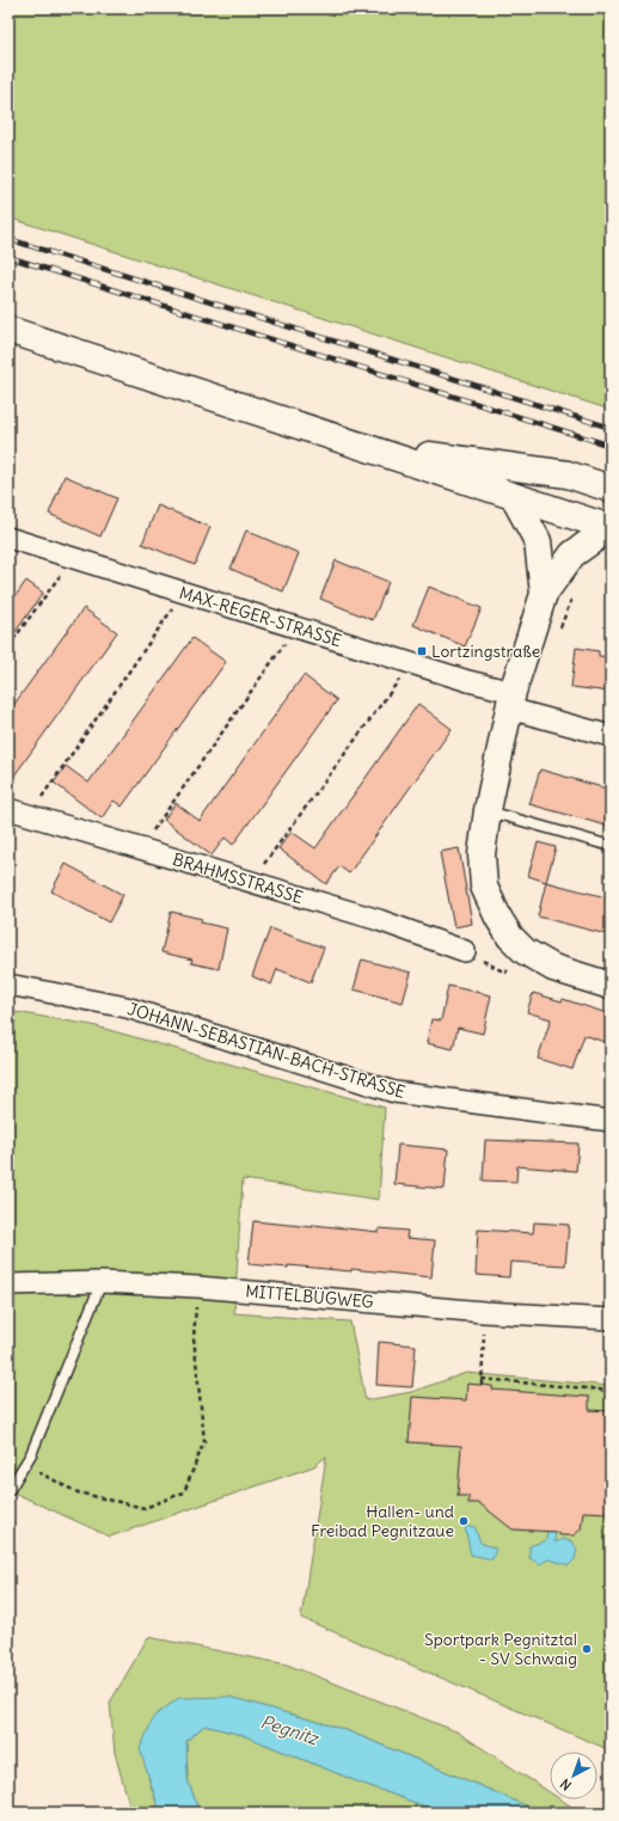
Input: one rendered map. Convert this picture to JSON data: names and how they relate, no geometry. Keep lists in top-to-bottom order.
{
  "streets": {
    "street": [
      "MAX-REGER-STRASSE",
      "BRAHMSSTRASSE",
      "JOHANN-SEBASTIAN-BACH-STRASSE",
      "MITTELBÜGWEG"
    ]
  },
  "water": ["Pegnitz"],
  "places": {
    "transit": ["Lortzingstraße"],
    "other": ["Hallen- und Freibad Pegnitzaue", "Sportpark Pegnitztal - SV Schwaig"]
  },
  "north": "bottom left"
}
